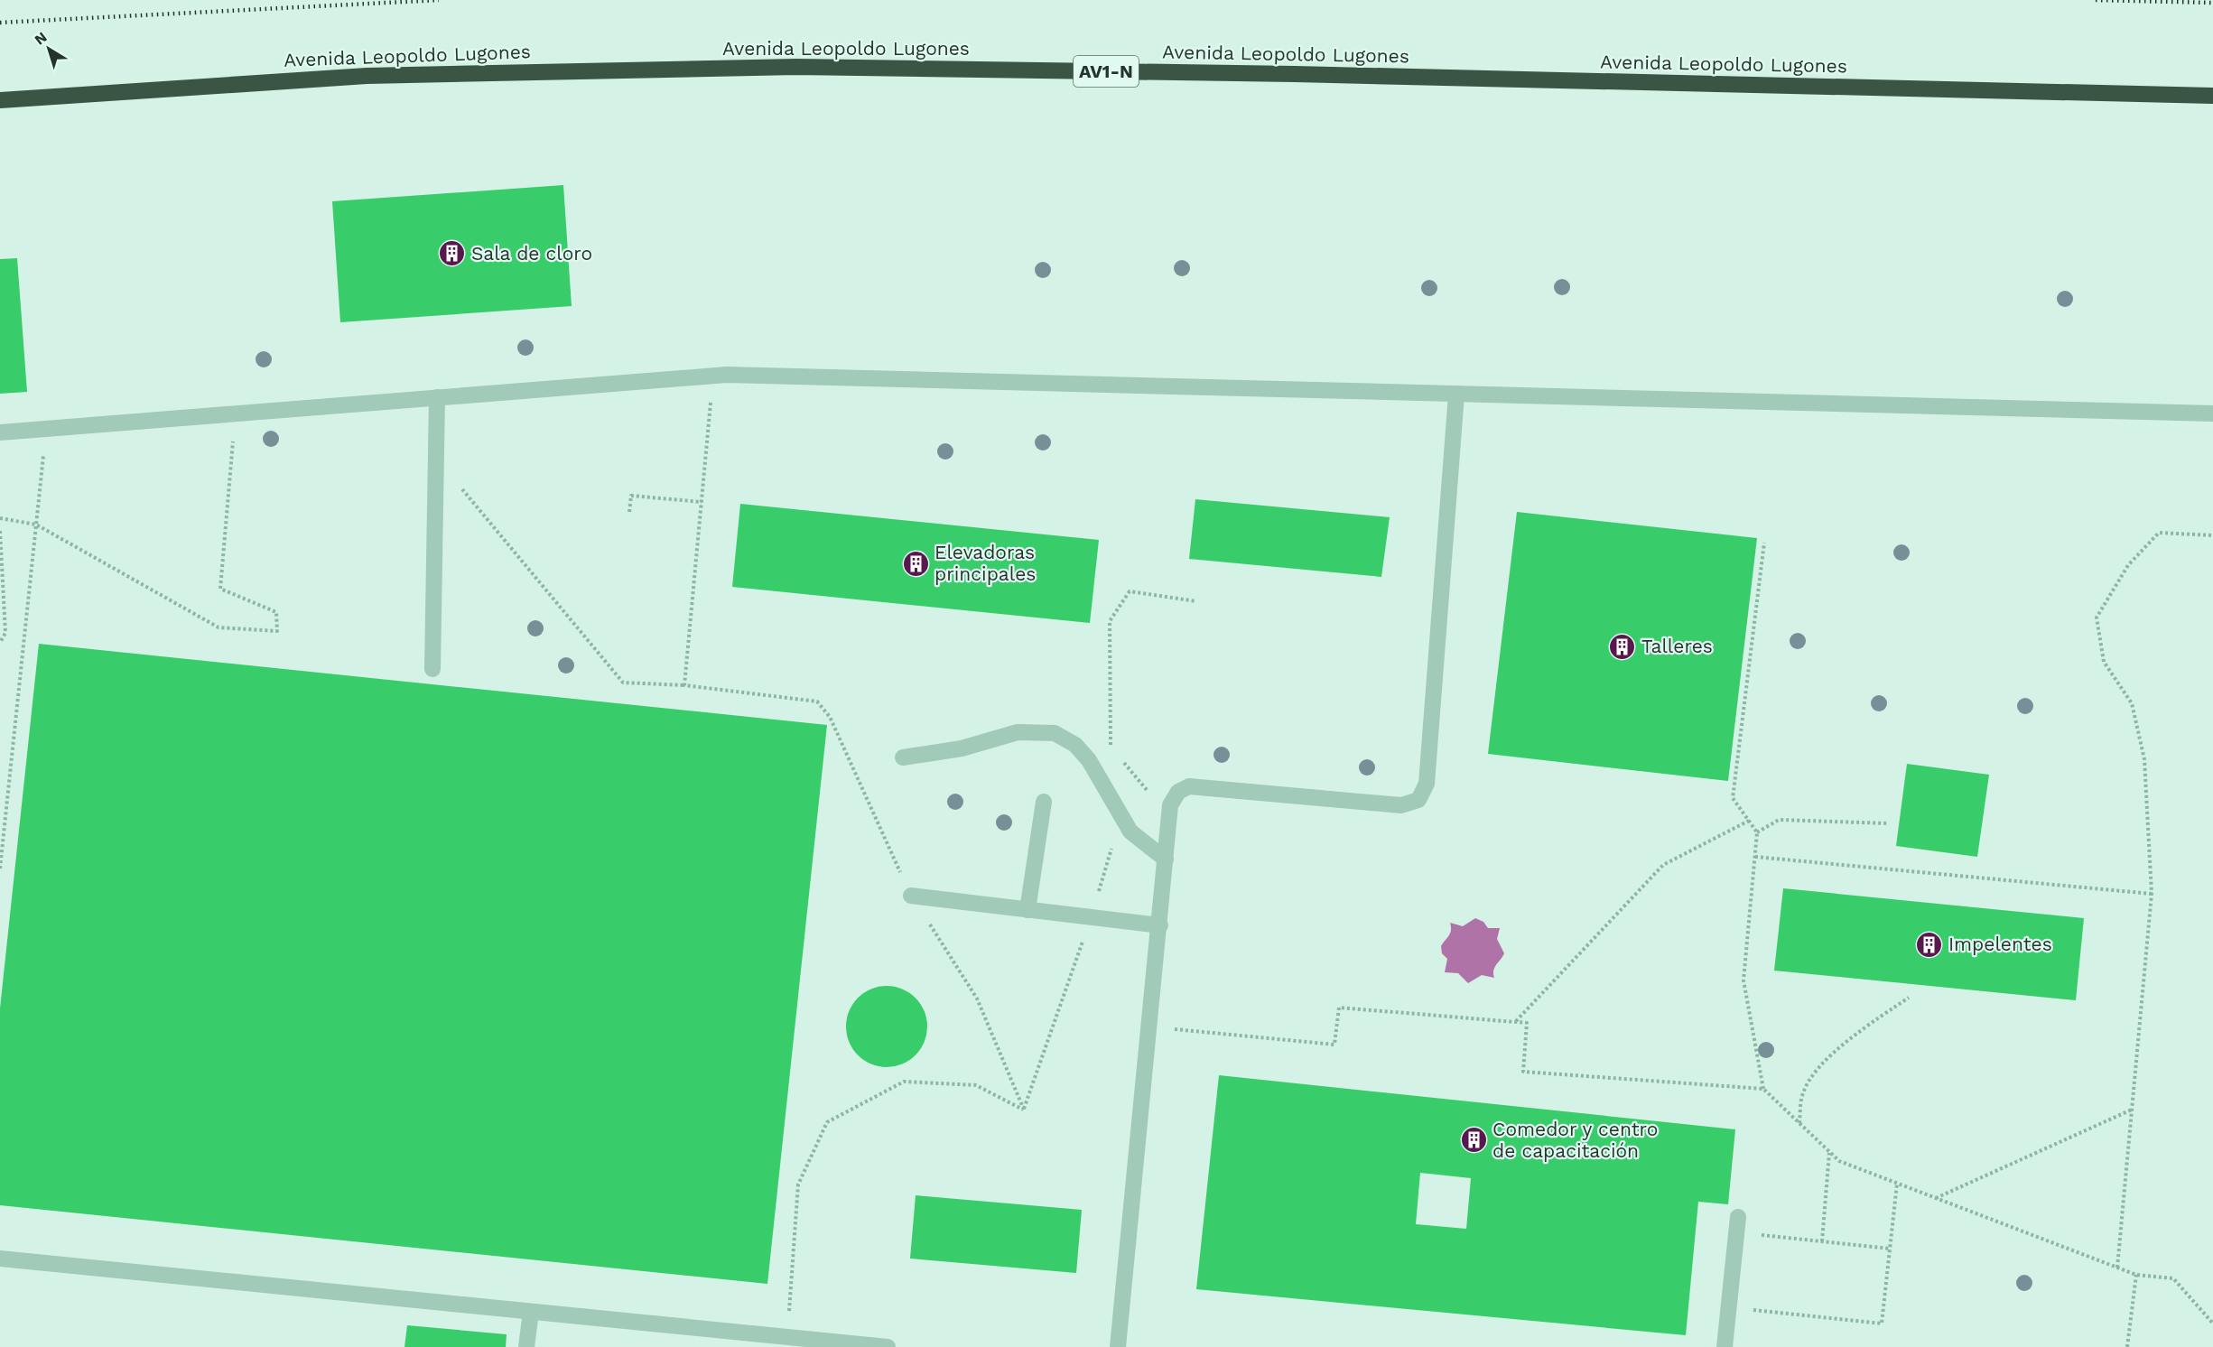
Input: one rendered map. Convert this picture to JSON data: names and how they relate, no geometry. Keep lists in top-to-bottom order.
{
  "streets": {
    "highway": ["Avenida Leopoldo Lugones", "AV1-N"]
  },
  "places": {
    "building": [
      "Sala de cloro",
      "Elevadoras principales",
      "Talleres",
      "Impelentes",
      "Comedor y centro de capacitación"
    ]
  },
  "north": "top left"
}
